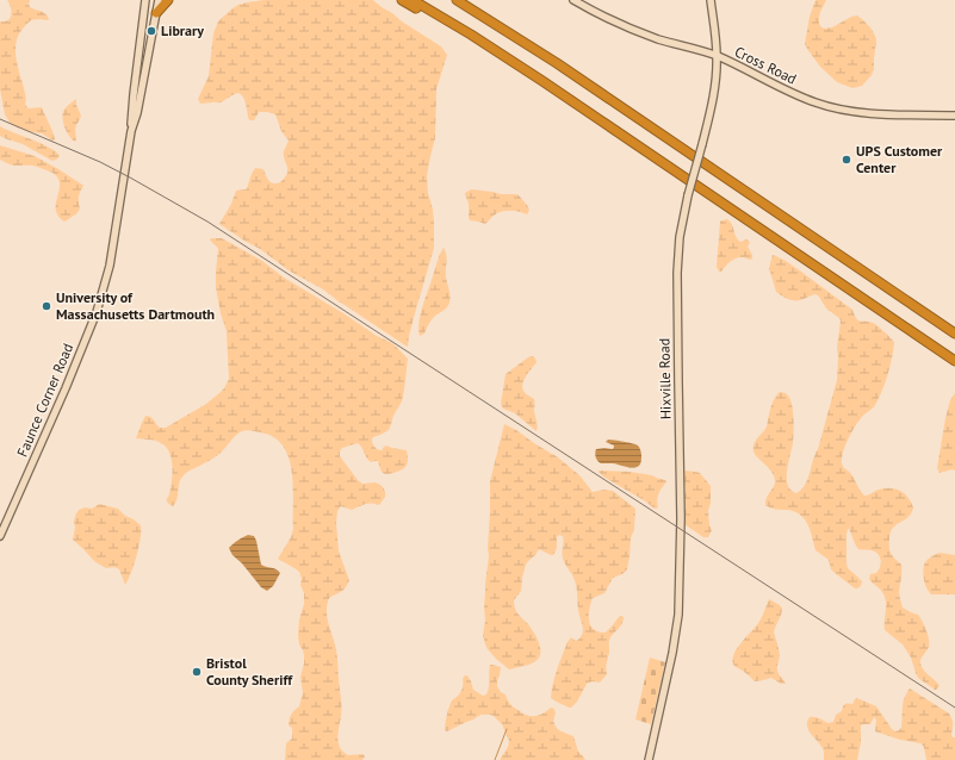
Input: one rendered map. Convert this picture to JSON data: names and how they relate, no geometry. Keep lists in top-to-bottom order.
{
  "streets": {
    "street": ["Cross Road", "Hixville Road", "Faunce Corner Road"]
  },
  "crossings": [
    ["Cross Road", "Hixville Road"]
  ],
  "places": [
    "Library",
    "UPS Customer Center",
    "University of Massachusetts Dartmouth",
    "Bristol County Sheriff"
  ]
}
